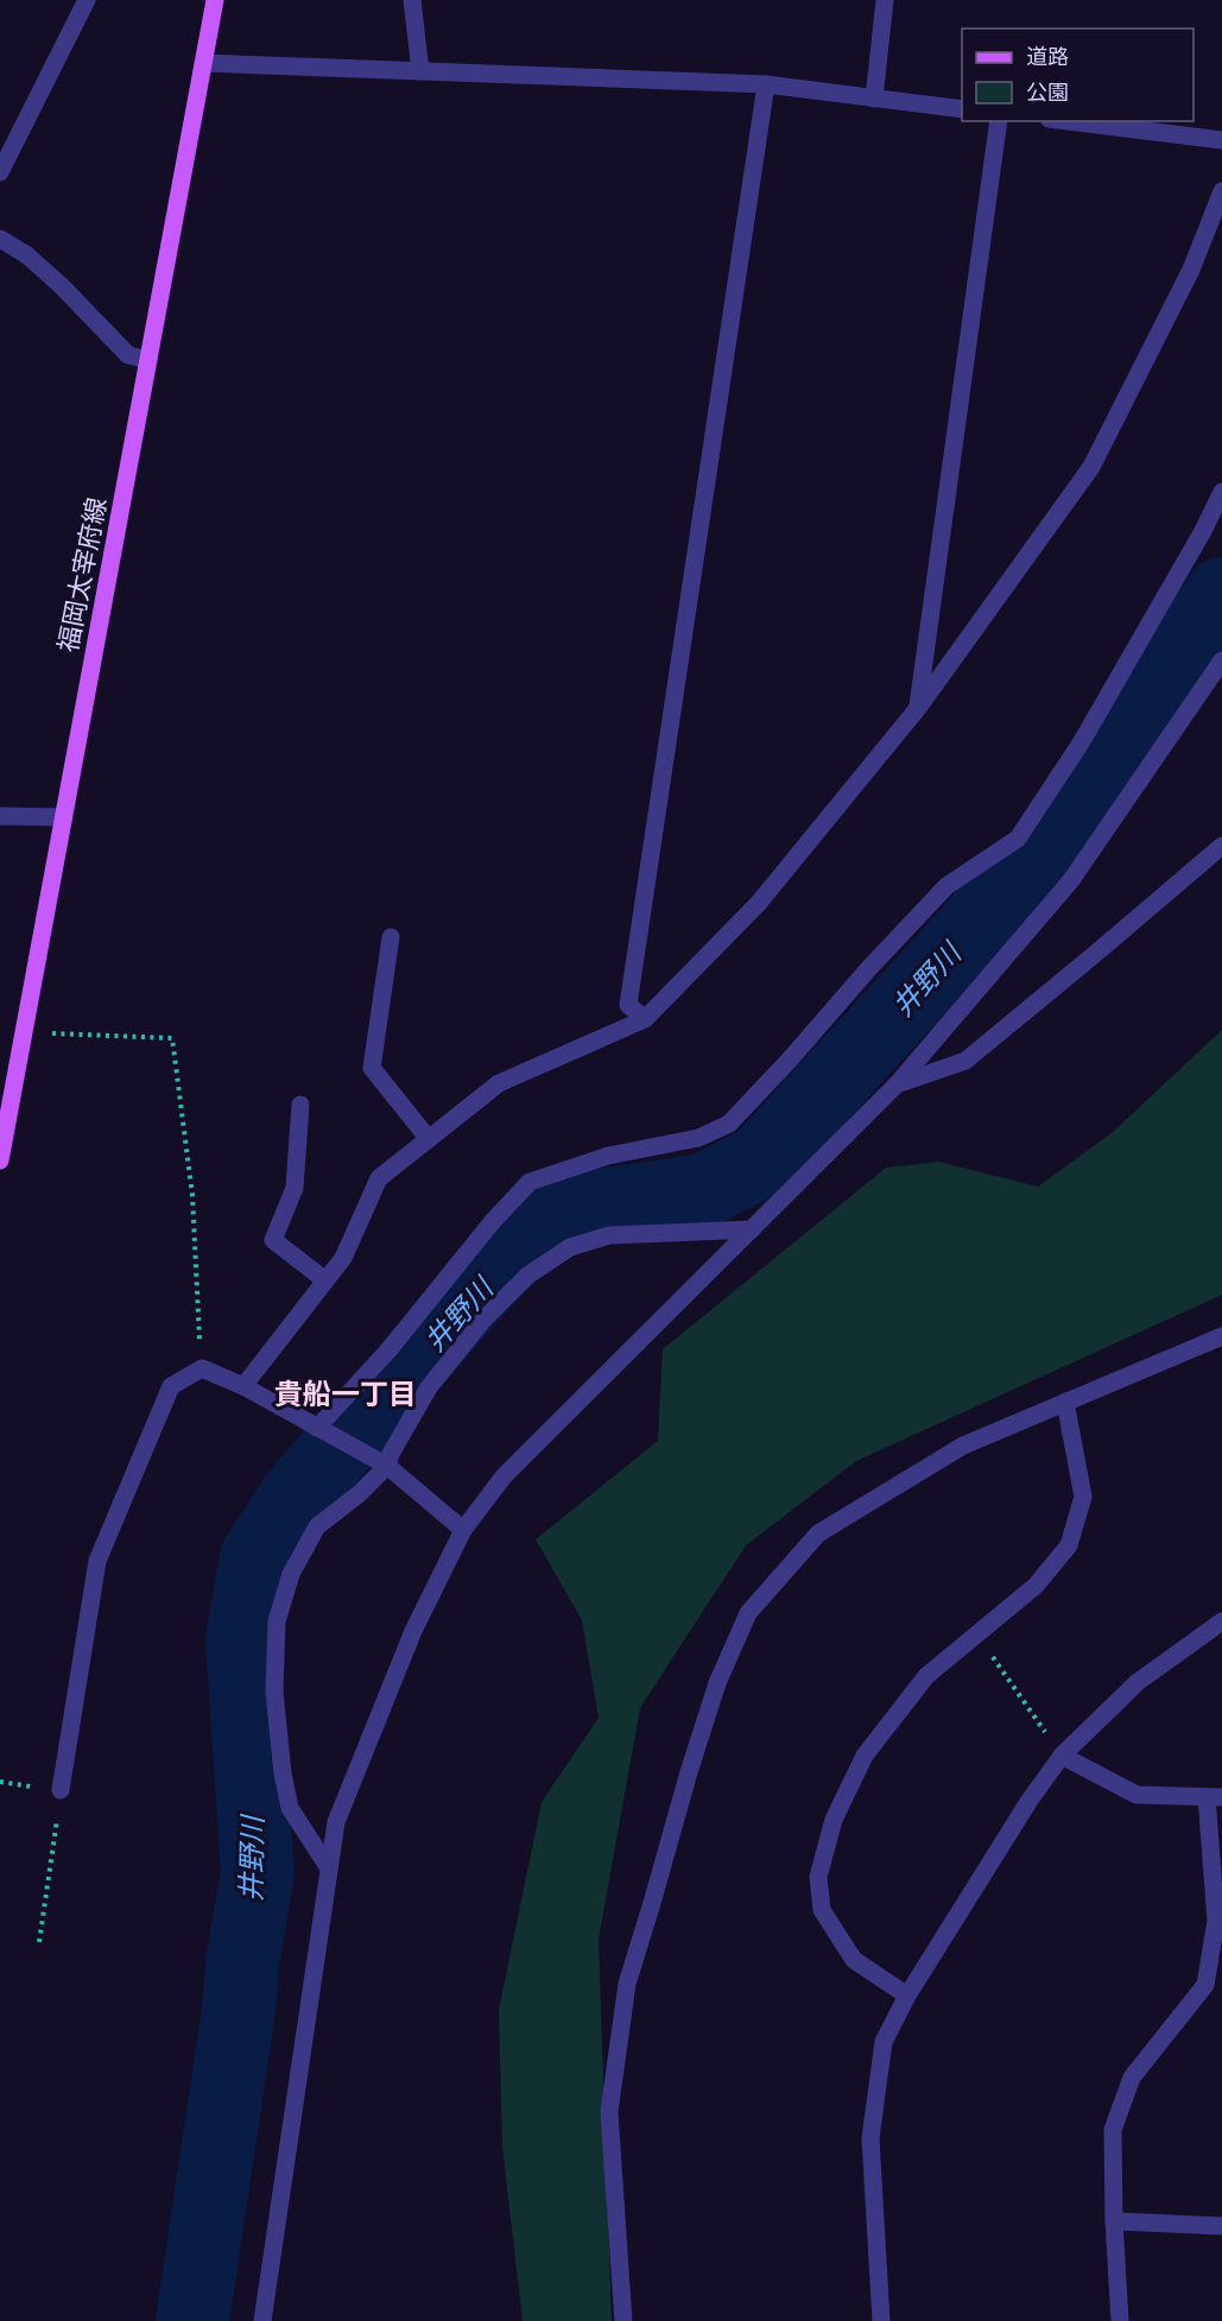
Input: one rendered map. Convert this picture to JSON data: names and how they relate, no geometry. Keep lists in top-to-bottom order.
{
  "streets": {
    "main road": ["福岡太宰府線"]
  },
  "districts": ["貴船一丁目"],
  "water": ["井野川"],
  "legend": ["道路", "公園"]
}
